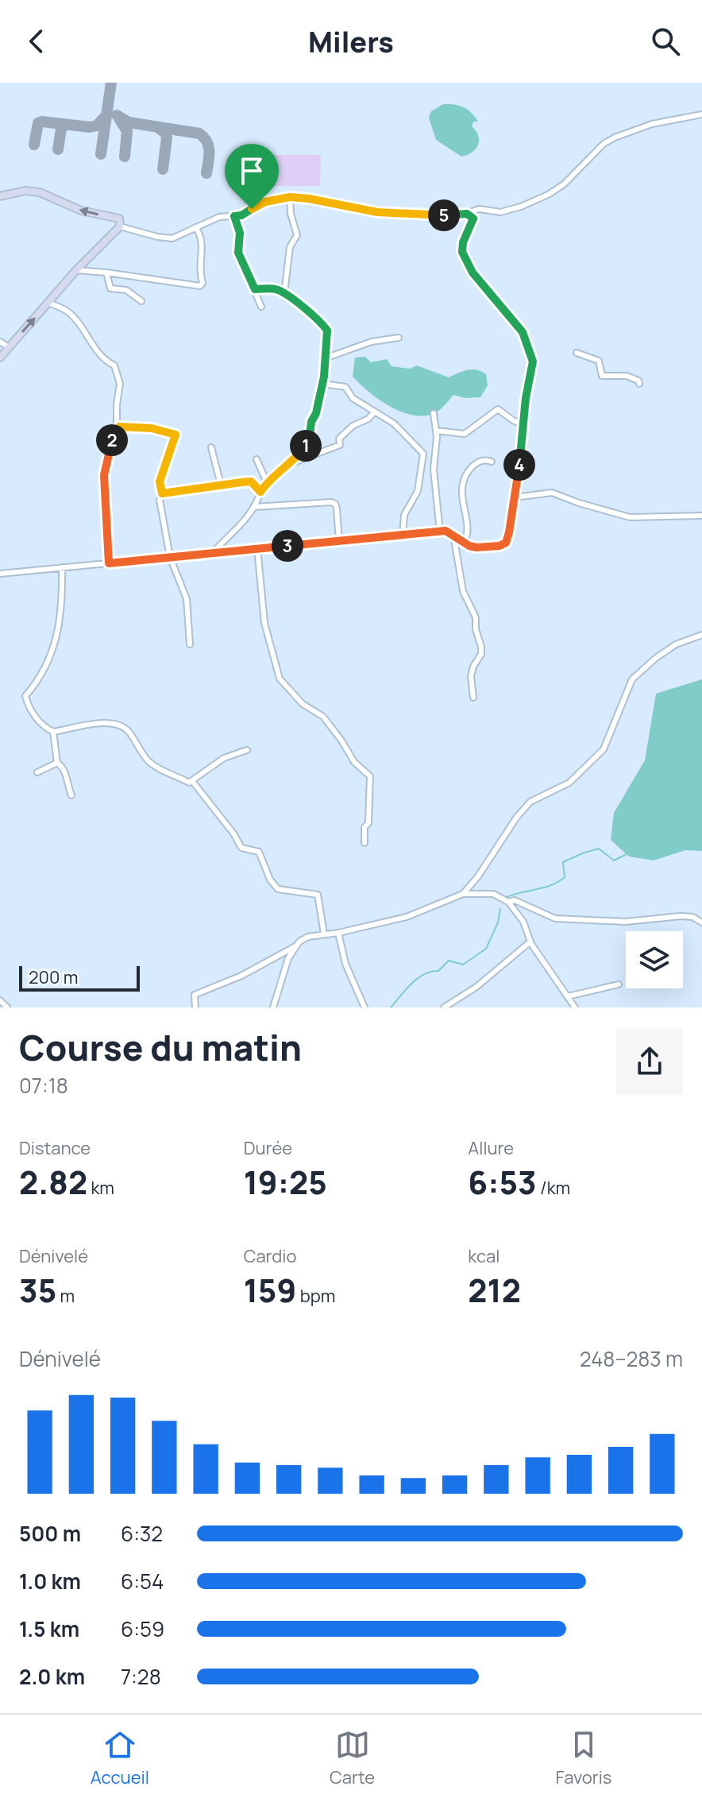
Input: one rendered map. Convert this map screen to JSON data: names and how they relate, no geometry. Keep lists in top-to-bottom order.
{
  "scale_bar": "200 m",
  "page": {
    "header": "Milers",
    "pins": [
      "5",
      "2",
      "1",
      "4",
      "3"
    ],
    "scale": "200 m",
    "heading": ["Course du matin", "07:18"],
    "stats": [
      ["Distance", "2.82 km"],
      ["Durée", "19:25"],
      ["Allure", "6:53 /km"],
      ["Dénivelé", "35 m"],
      ["Cardio", "159 bpm"],
      ["kcal", "212"]
    ],
    "chart": ["Dénivelé", "248–283 m"],
    "list": [
      {
        "name": "500 m",
        "note": "6:32"
      },
      {
        "name": "1.0 km",
        "note": "6:54"
      },
      {
        "name": "1.5 km",
        "note": "6:59"
      },
      {
        "name": "2.0 km",
        "note": "7:28"
      }
    ],
    "tabs": ["Accueil", "Carte", "Favoris"]
  }
}
